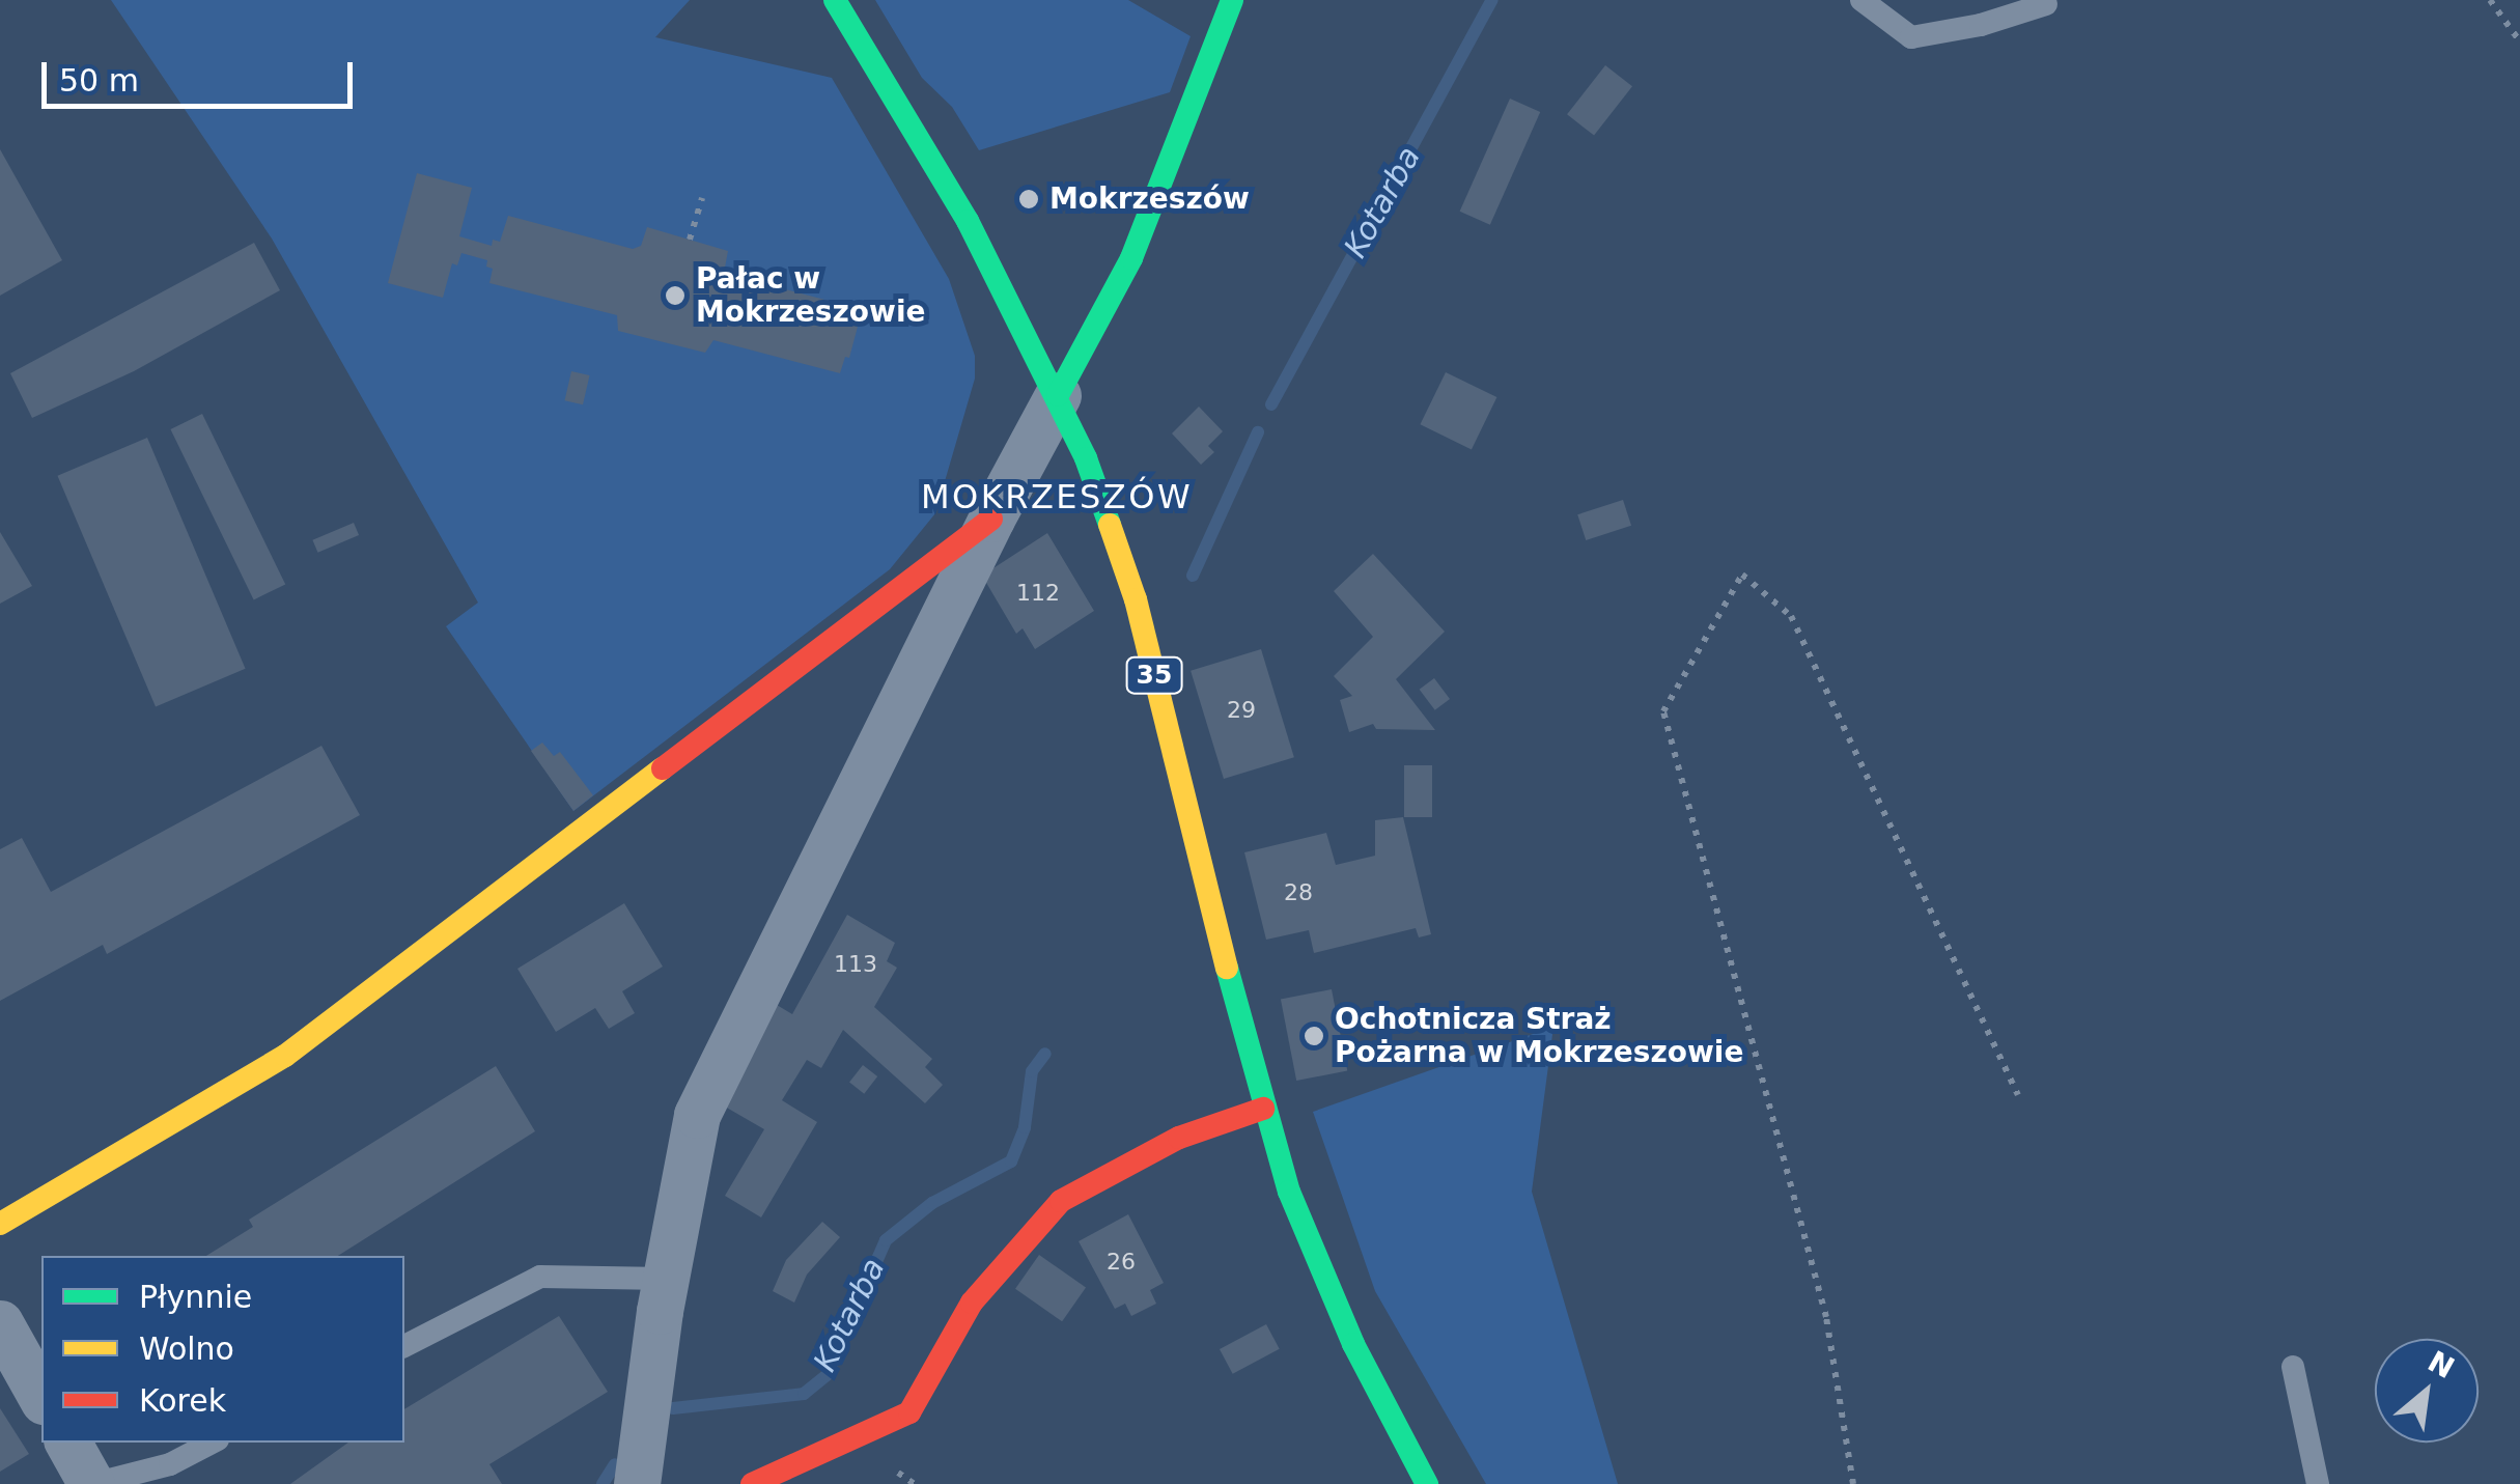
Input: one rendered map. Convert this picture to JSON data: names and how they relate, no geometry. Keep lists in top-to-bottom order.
{
  "streets": {
    "street": ["35"]
  },
  "districts": ["MOKRZESZÓW"],
  "water": ["Kotarba"],
  "places": ["Mokrzeszów", "Pałac w Mokrzeszowie", "Ochotnicza Straż Pożarna w Mokrzeszowie"],
  "house_numbers": [
    "112",
    "29",
    "28",
    "113",
    "26"
  ],
  "legend": ["Płynnie", "Wolno", "Korek"],
  "scale_bar": "50 m",
  "north": "top right"
}
